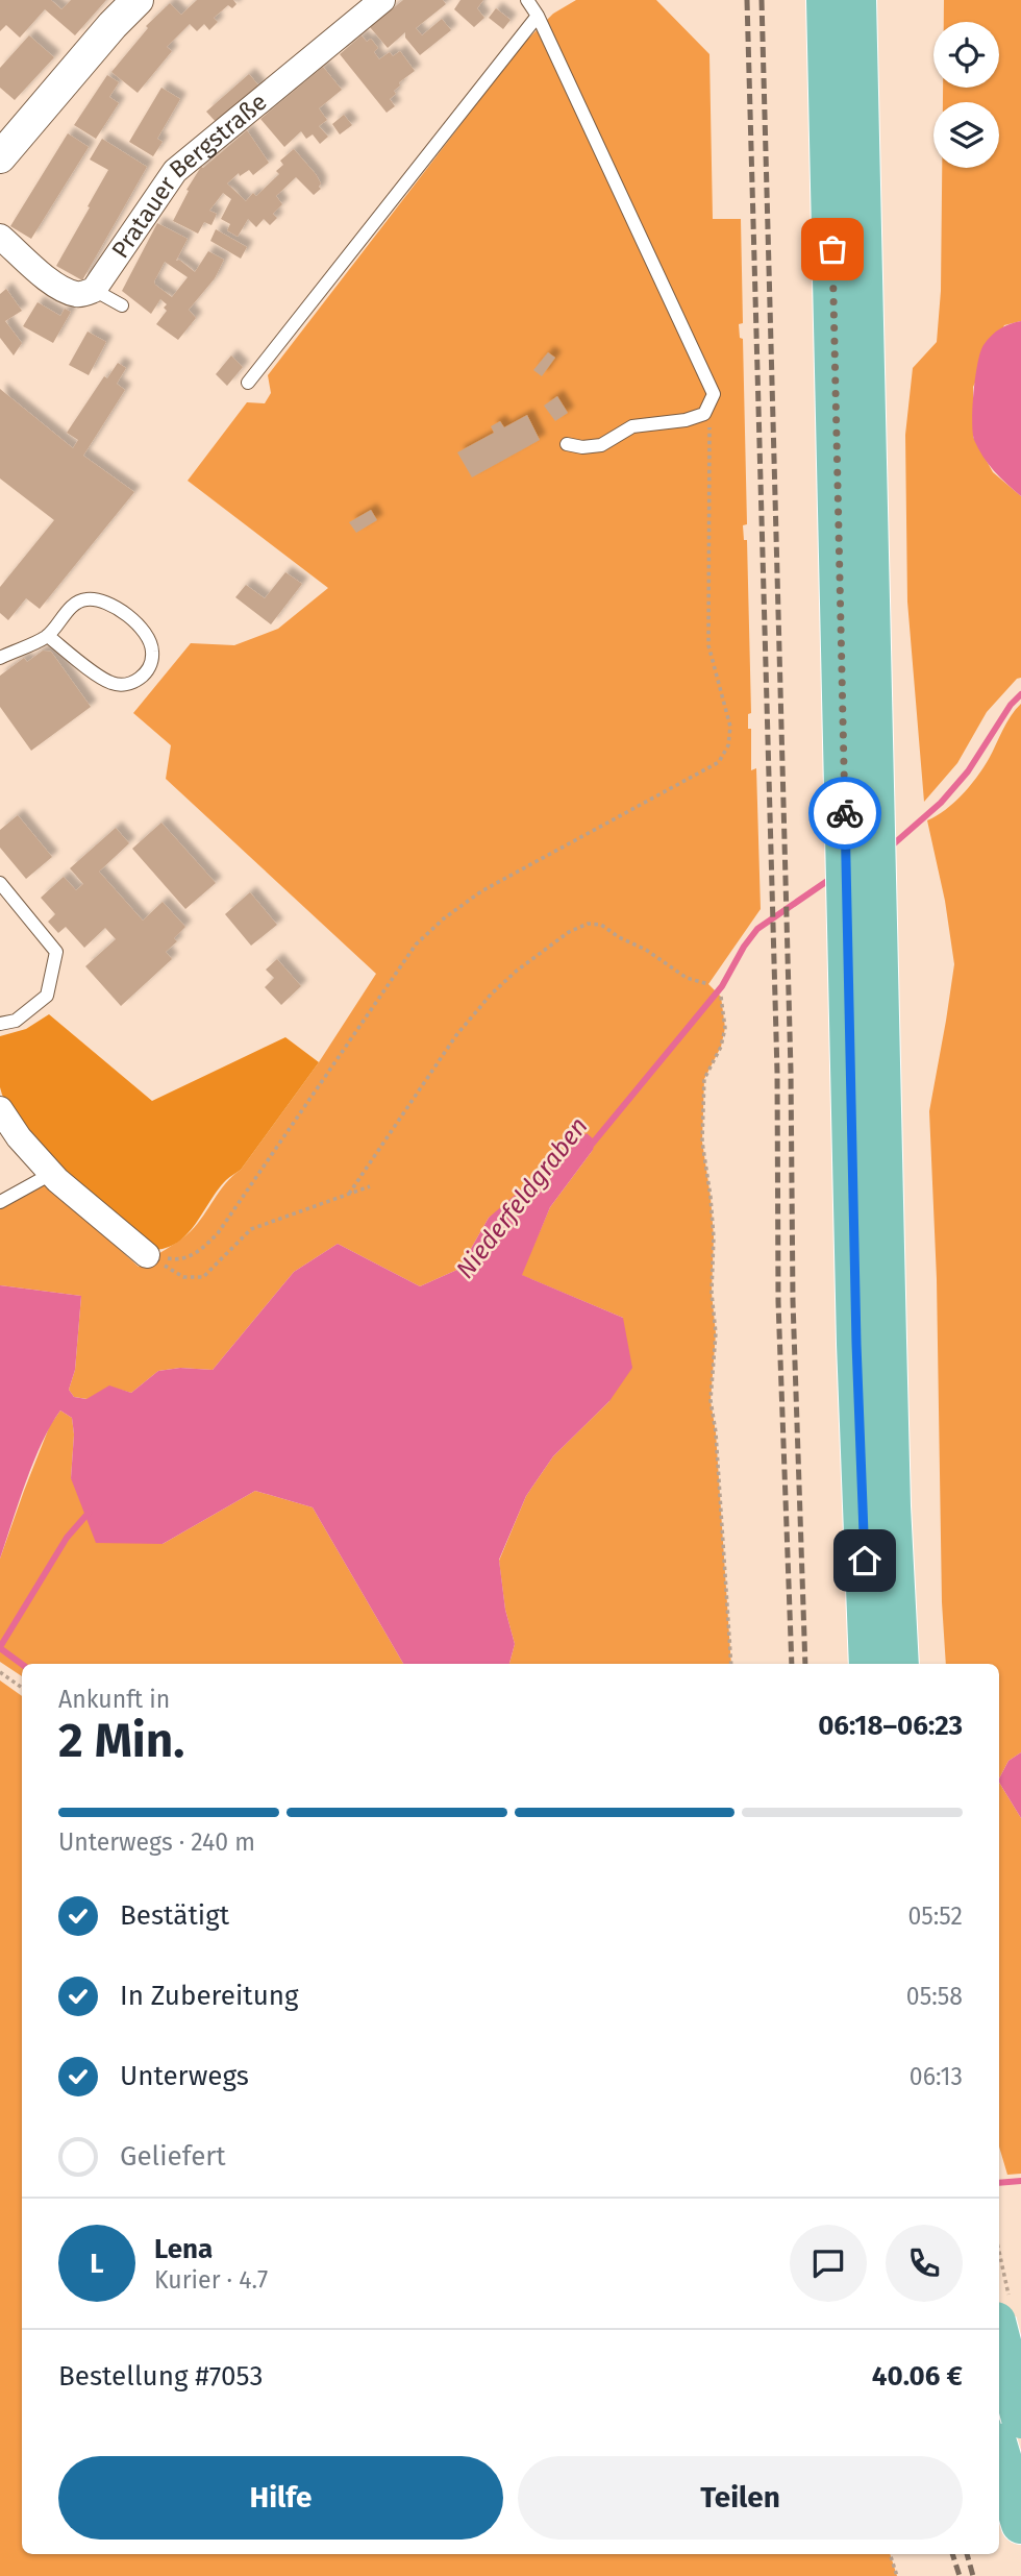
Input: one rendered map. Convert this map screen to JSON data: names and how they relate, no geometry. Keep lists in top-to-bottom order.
{
  "streets": {
    "street": ["Pratauer Bergstraße"]
  },
  "water": ["Niederfeldgraben"],
  "page": {
    "heading": ["2 Min.", "Ankunft in", "06:18–06:23"],
    "panel": [
      "Lena",
      "Kurier · 4.7",
      "Bestellung #7053",
      "40.06 €"
    ],
    "bar": "Unterwegs · 240 m",
    "list": [
      ["Bestätigt", "05:52"],
      ["In Zubereitung", "05:58"],
      ["Unterwegs", "06:13"],
      "Geliefert"
    ],
    "round": "L",
    "buttons": ["Hilfe", "Teilen"]
  }
}
